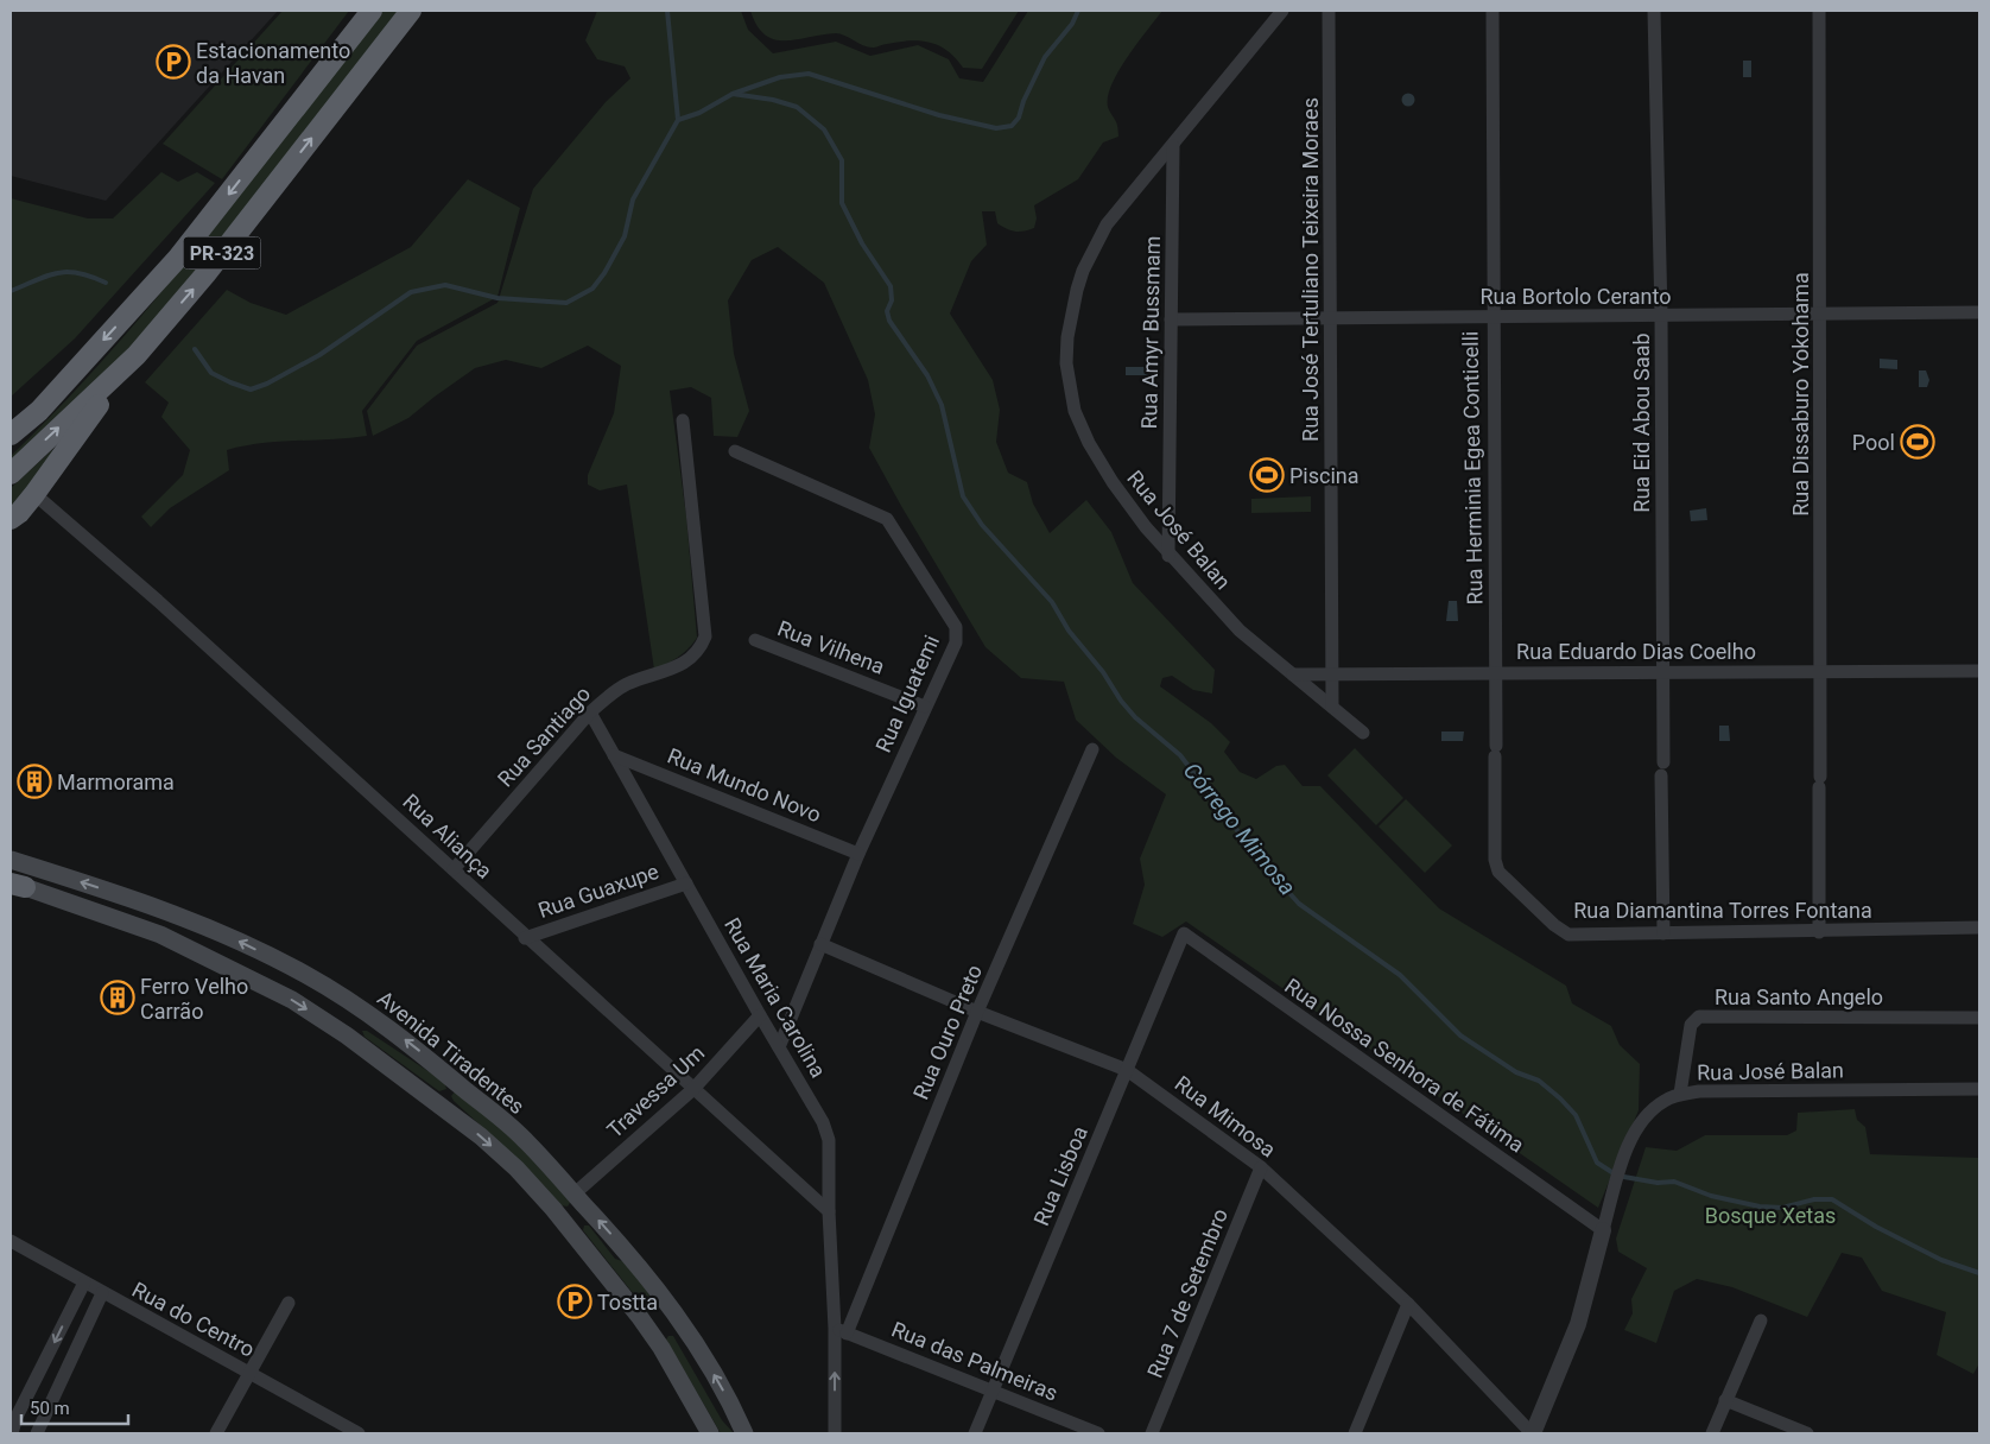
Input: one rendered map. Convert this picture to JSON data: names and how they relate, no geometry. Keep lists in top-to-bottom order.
{
  "streets": {
    "highway": ["PR-323"],
    "main road": ["Avenida Tiradentes"],
    "street": [
      "Rua José Tertuliano Teixeira Moraes",
      "Rua Bortolo Ceranto",
      "Rua Amyr Bussmam",
      "Rua Dissaburo Yokohama",
      "Rua Eid Abou Saab",
      "Rua Herminia Egea Conticelli",
      "Rua José Balan",
      "Rua Vilhena",
      "Rua Eduardo Dias Coelho",
      "Rua Iguatemi",
      "Rua Santiago",
      "Rua Mundo Novo",
      "Rua Aliança",
      "Rua Guaxupe",
      "Rua Diamantina Torres Fontana",
      "Rua Santo Angelo",
      "Rua Maria Carolina",
      "Rua Ouro Preto",
      "Rua Nossa Senhora de Fátima",
      "Travessa Um",
      "Rua Mimosa",
      "Rua Lisboa",
      "Rua 7 de Setembro",
      "Rua do Centro",
      "Rua das Palmeiras"
    ]
  },
  "crossings": [
    ["Rua José Tertuliano Teixeira Moraes", "Rua Bortolo Ceranto"],
    ["Rua José Tertuliano Teixeira Moraes", "Rua José Balan"],
    ["Rua José Tertuliano Teixeira Moraes", "Rua Eduardo Dias Coelho"],
    ["Rua Bortolo Ceranto", "Rua Amyr Bussmam"],
    ["Rua Bortolo Ceranto", "Rua Dissaburo Yokohama"],
    ["Rua Bortolo Ceranto", "Rua Eid Abou Saab"],
    ["Rua Bortolo Ceranto", "Rua Herminia Egea Conticelli"],
    ["Rua Amyr Bussmam", "Rua José Balan"],
    ["Rua Dissaburo Yokohama", "Rua Eduardo Dias Coelho"],
    ["Rua Dissaburo Yokohama", "Rua Diamantina Torres Fontana"],
    ["Rua Eid Abou Saab", "Rua Eduardo Dias Coelho"],
    ["Rua Eid Abou Saab", "Rua Diamantina Torres Fontana"],
    ["Rua Herminia Egea Conticelli", "Rua Eduardo Dias Coelho"],
    ["Rua Herminia Egea Conticelli", "Rua Diamantina Torres Fontana"],
    ["Rua José Balan", "Rua Eduardo Dias Coelho"],
    ["Rua José Balan", "Rua Santo Angelo"],
    ["Rua José Balan", "Rua Nossa Senhora de Fátima"],
    ["Rua Vilhena", "Rua Iguatemi"],
    ["Rua Iguatemi", "Rua Mundo Novo"],
    ["Rua Iguatemi", "Rua Maria Carolina"],
    ["Rua Iguatemi", "Rua Mimosa"],
    ["Rua Santiago", "Rua Aliança"],
    ["Rua Santiago", "Rua Maria Carolina"],
    ["Rua Mundo Novo", "Rua Maria Carolina"],
    ["Rua Aliança", "Rua Guaxupe"],
    ["Rua Aliança", "Rua Maria Carolina"],
    ["Rua Aliança", "Travessa Um"],
    ["Rua Guaxupe", "Rua Maria Carolina"],
    ["Rua Maria Carolina", "Rua Ouro Preto"],
    ["Rua Maria Carolina", "Travessa Um"],
    ["Rua Maria Carolina", "Rua das Palmeiras"],
    ["Rua Ouro Preto", "Rua Mimosa"],
    ["Rua Ouro Preto", "Rua das Palmeiras"],
    ["Avenida Tiradentes", "Travessa Um"],
    ["Rua Nossa Senhora de Fátima", "Rua Lisboa"],
    ["Rua Mimosa", "Rua Lisboa"],
    ["Rua Mimosa", "Rua 7 de Setembro"],
    ["Rua Lisboa", "Rua das Palmeiras"]
  ],
  "water": ["Córrego Mimosa"],
  "parks": ["Bosque Xetas"],
  "places": {
    "parking": ["Estacionamento da Havan", "Tostta"],
    "sports": ["Pool", "Piscina"],
    "building": ["Marmorama", "Ferro Velho Carrão"]
  },
  "scale_bar": "50 m"
}
